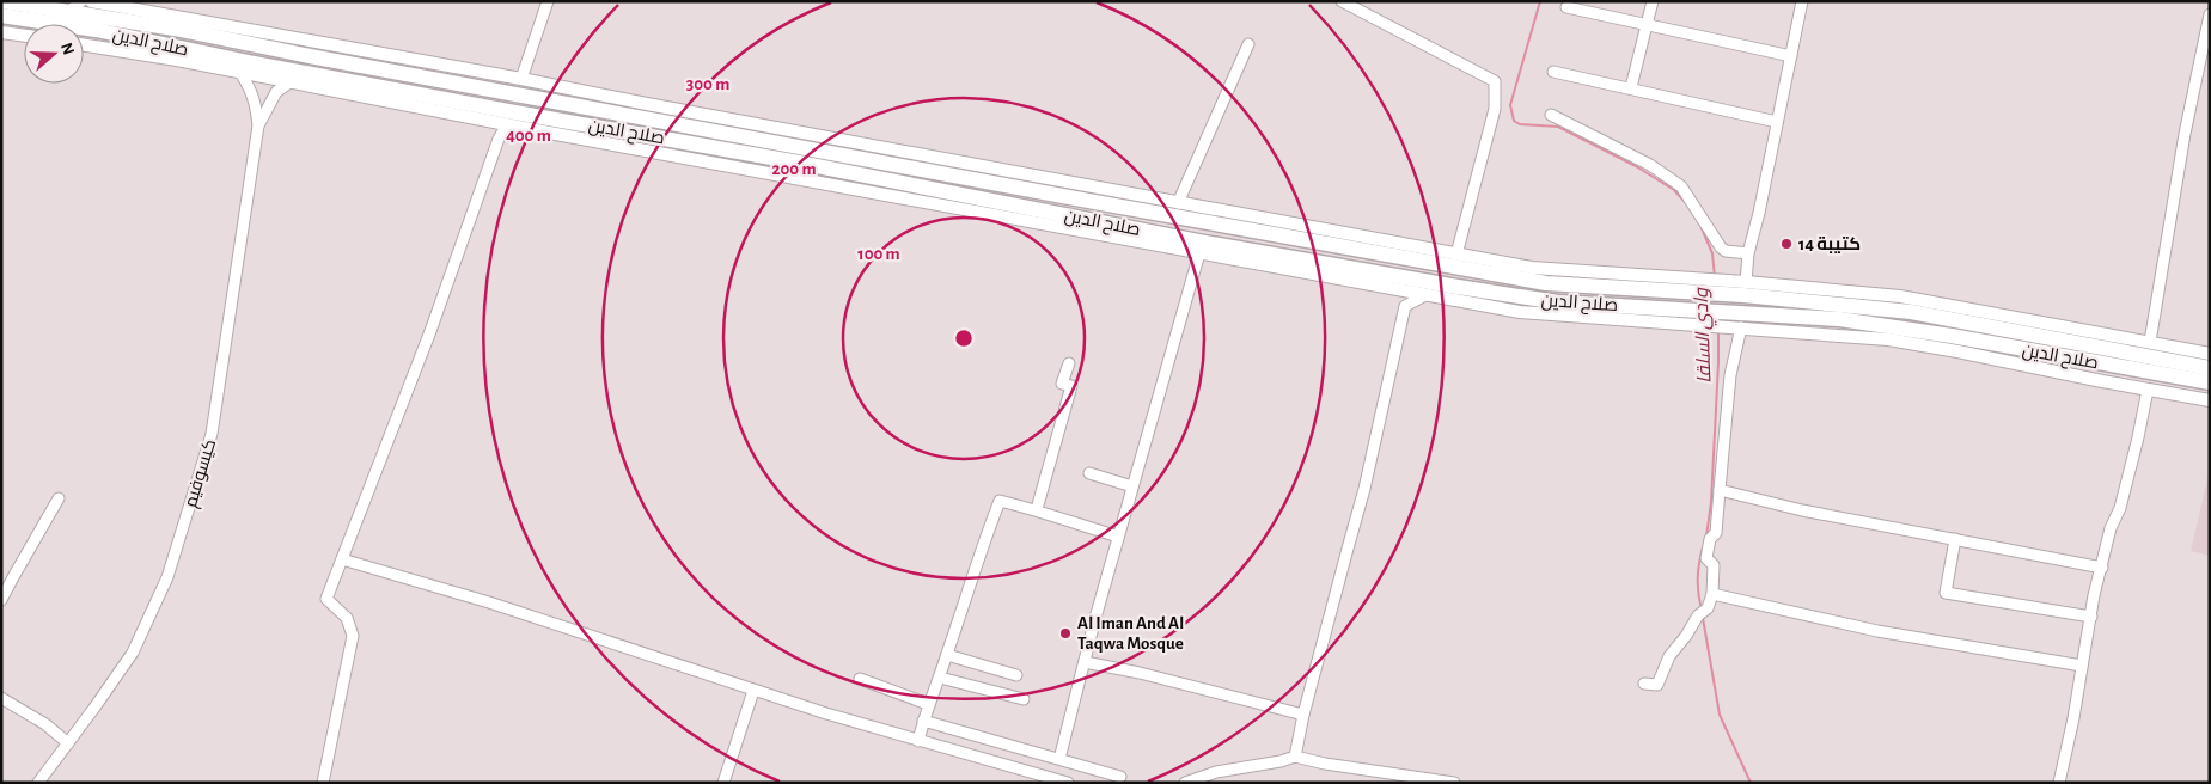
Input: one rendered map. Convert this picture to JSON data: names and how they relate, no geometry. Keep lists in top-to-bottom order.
{
  "streets": {
    "highway": ["صلاح الدين"],
    "street": ["كيسوفيم"]
  },
  "water": ["وادي السلقا"],
  "places": ["كتيبة 14", "Al Iman And Al Taqwa Mosque"],
  "north": "right",
  "rings": [
    "300 m",
    "400 m",
    "200 m",
    "100 m"
  ]
}
